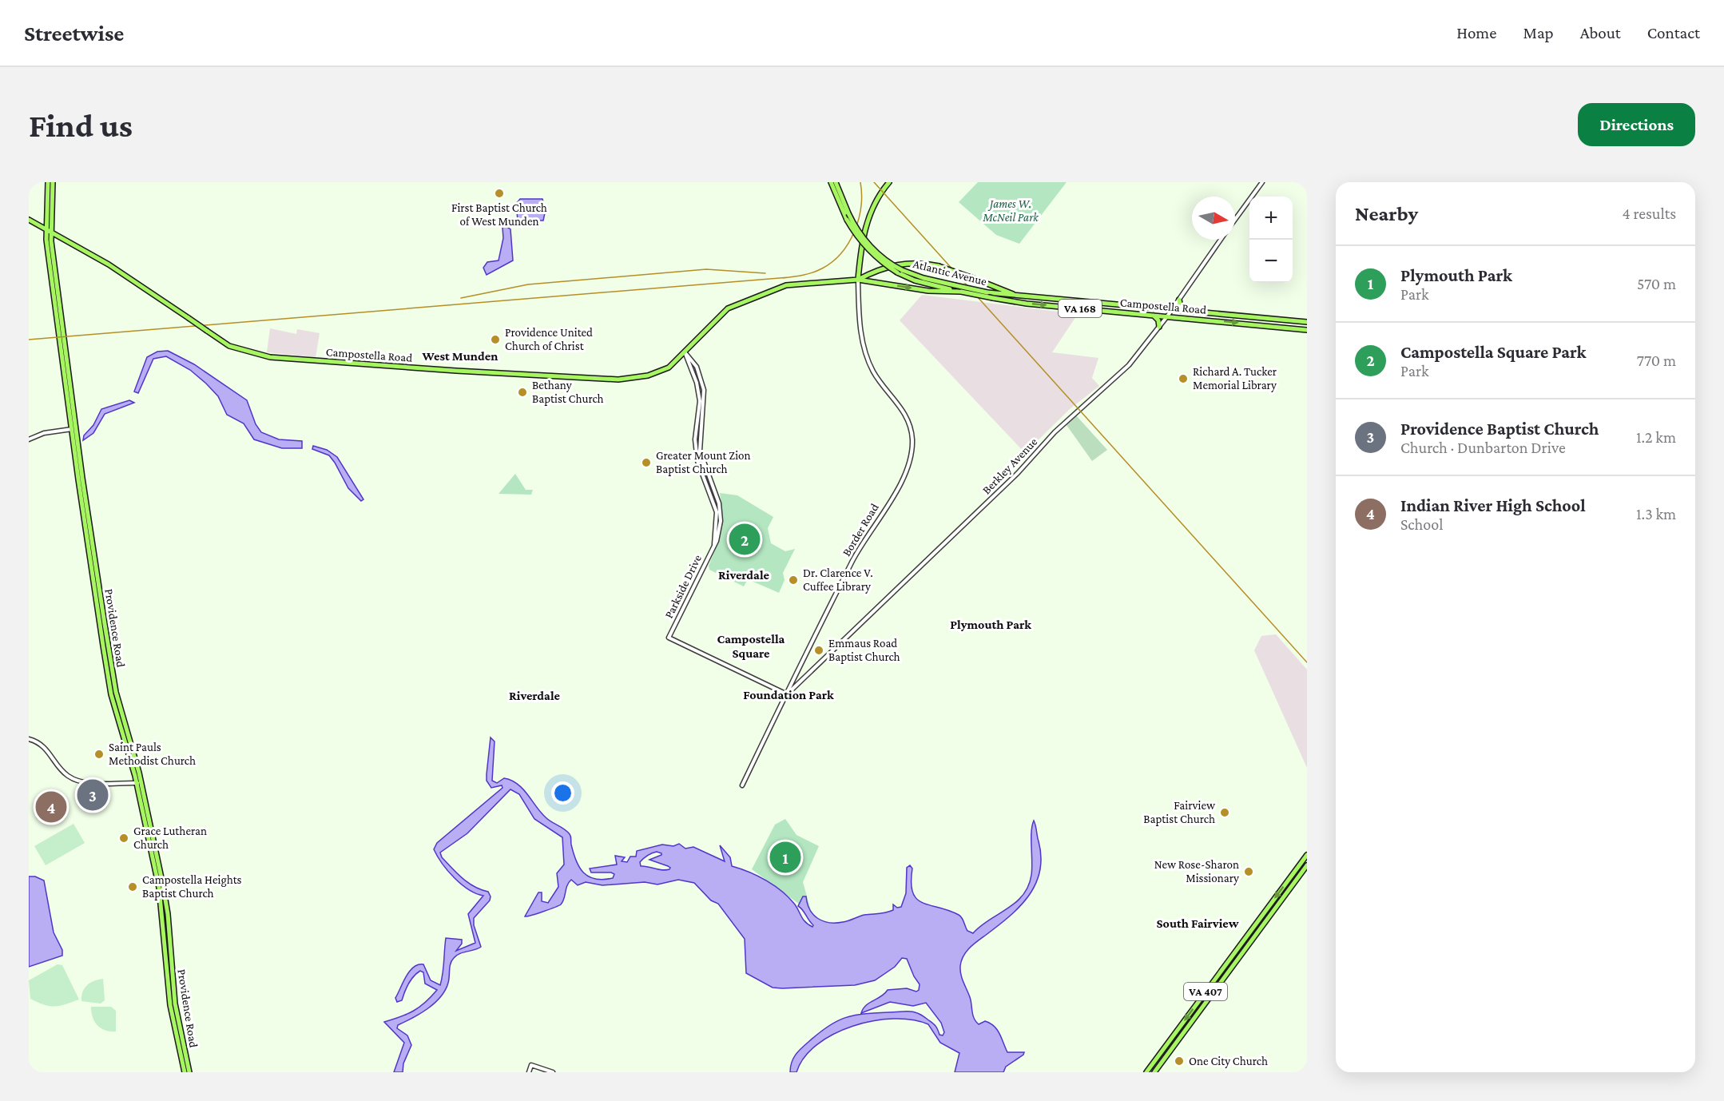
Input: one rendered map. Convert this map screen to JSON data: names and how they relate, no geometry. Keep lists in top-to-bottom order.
{
  "streets": {
    "main road": [
      "Atlantic Avenue",
      "Campostella Road",
      "VA 168",
      "Providence Road",
      "VA 407"
    ],
    "street": ["Berkley Avenue", "Border Road", "Parkside Drive"]
  },
  "crossings": [
    ["Atlantic Avenue", "Campostella Road"],
    ["Campostella Road", "Berkley Avenue"],
    ["Campostella Road", "Border Road"],
    ["Campostella Road", "Parkside Drive"],
    ["Campostella Road", "Providence Road"],
    ["Berkley Avenue", "Border Road"],
    ["Berkley Avenue", "Parkside Drive"],
    ["Border Road", "Parkside Drive"]
  ],
  "districts": [
    "West Munden",
    "Riverdale",
    "Plymouth Park",
    "Campostella Square",
    "Foundation Park",
    "Riverdale",
    "South Fairview"
  ],
  "parks": ["James W. McNeil Park"],
  "places": [
    "First Baptist Church of West Munden",
    "Providence United Church of Christ",
    "Richard A. Tucker Memorial Library",
    "Bethany Baptist Church",
    "Greater Mount Zion Baptist Church",
    "Dr. Clarence V. Cuffee Library",
    "Emmaus Road Baptist Church",
    "Saint Pauls Methodist Church",
    "Fairview Baptist Church",
    "Grace Lutheran Church",
    "New Rose-Sharon Missionary",
    "Campostella Heights Baptist Church",
    "One City Church"
  ],
  "north": "right",
  "page": {
    "header": "Streetwise",
    "nav": [
      "Home",
      "Map",
      "About",
      "Contact"
    ],
    "buttons": "Directions",
    "title": "Find us",
    "heading": ["Nearby", "4 results"],
    "map_buttons": ["+", "−"],
    "list": [
      {
        "mark": "1",
        "name": "Plymouth Park",
        "note": "Park",
        "value": "570 m"
      },
      {
        "mark": "2",
        "name": "Campostella Square Park",
        "note": "Park",
        "value": "770 m"
      },
      {
        "mark": "3",
        "name": "Providence Baptist Church",
        "note": "Church · Dunbarton Drive",
        "value": "1.2 km"
      },
      {
        "mark": "4",
        "name": "Indian River High School",
        "note": "School",
        "value": "1.3 km"
      }
    ],
    "pins": [
      "2",
      "3",
      "4",
      "1"
    ]
  }
}
